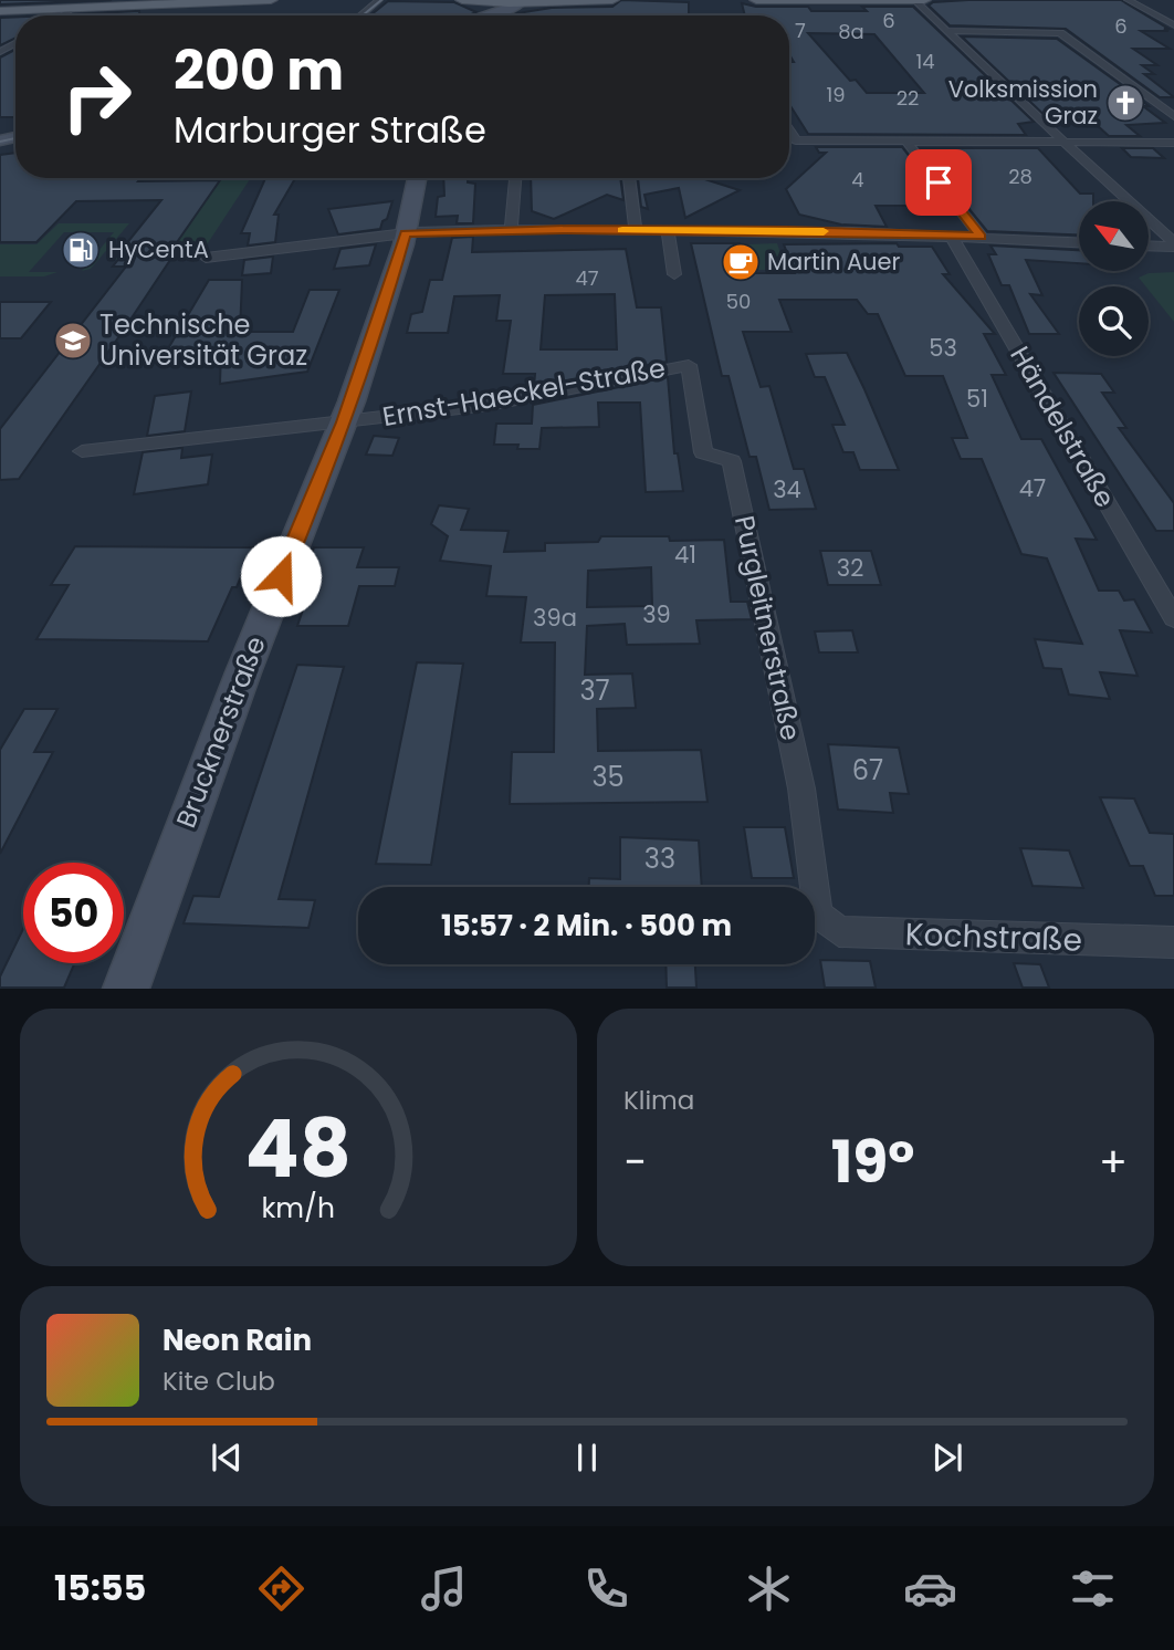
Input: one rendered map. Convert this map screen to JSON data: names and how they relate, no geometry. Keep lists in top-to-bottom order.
{
  "streets": {
    "main road": ["Brucknerstraße"],
    "street": [
      "Ernst-Haeckel-Straße",
      "Händelstraße",
      "Purgleitnerstraße",
      "Kochstraße"
    ]
  },
  "crossings": [
    ["Ernst-Haeckel-Straße", "Purgleitnerstraße"],
    ["Ernst-Haeckel-Straße", "Brucknerstraße"],
    ["Purgleitnerstraße", "Kochstraße"]
  ],
  "places": {
    "church": ["Volksmission Graz"],
    "fuel station": ["HyCentA"],
    "cafe": ["Martin Auer"],
    "school or university": ["Technische Universität Graz"]
  },
  "house_numbers": [
    "6",
    "6",
    "7",
    "8a",
    "14",
    "19",
    "22",
    "28",
    "4",
    "47",
    "50",
    "53",
    "51",
    "47",
    "34",
    "41",
    "32",
    "39",
    "39a",
    "37",
    "67",
    "35",
    "33"
  ],
  "north": "top left",
  "page": {
    "turn": ["200 m", "Marburger Straße"],
    "limit": "50",
    "trip": "15:57 · 2 Min. · 500 m",
    "tile": "Klima",
    "heat": ["−", "19°", "+"],
    "song": ["Neon Rain", "Kite Club"],
    "tabs": "15:55",
    "gauge": ["48", "km/h"]
  }
}
